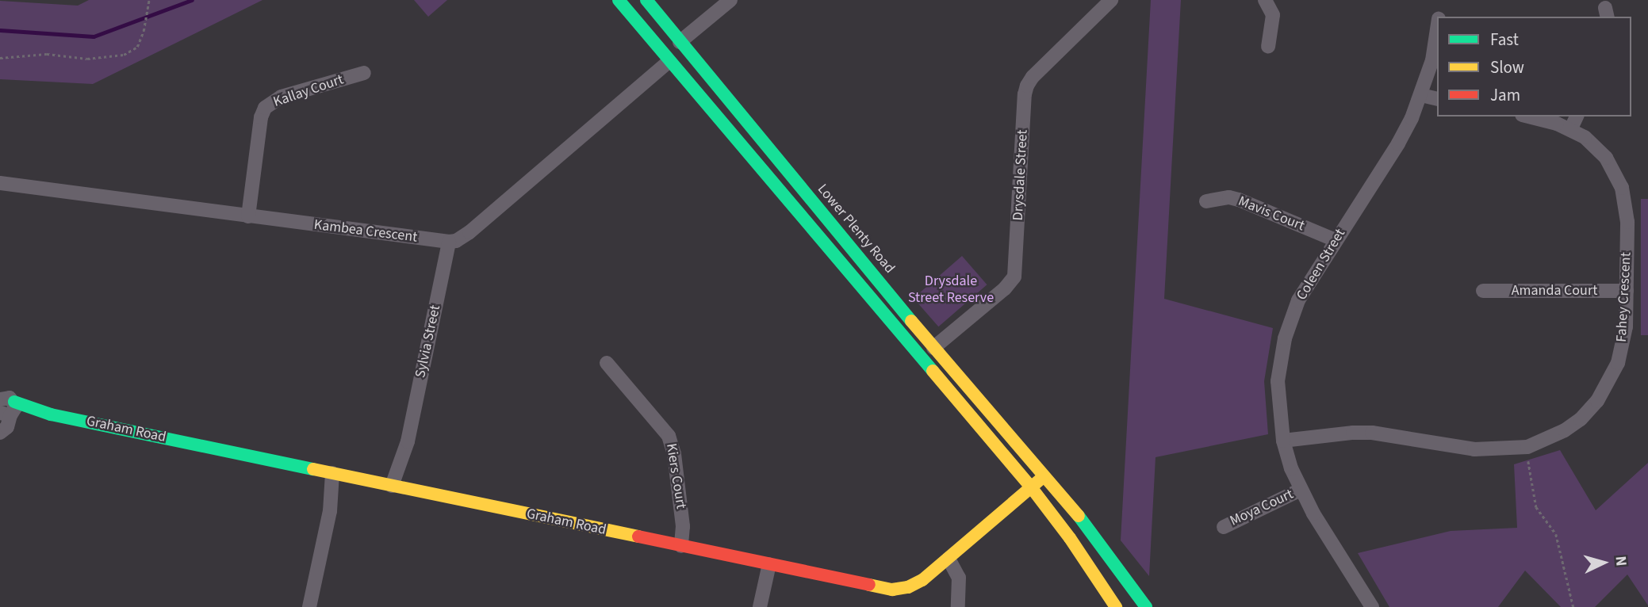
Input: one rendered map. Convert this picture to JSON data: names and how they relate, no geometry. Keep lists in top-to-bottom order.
{
  "streets": {
    "main road": ["Lower Plenty Road", "Graham Road"],
    "street": [
      "Kallay Court",
      "Drysdale Street",
      "Mavis Court",
      "Kambea Crescent",
      "Coleen Street",
      "Amanda Court",
      "Fahey Crescent",
      "Sylvia Street",
      "Kiers Court",
      "Moya Court"
    ]
  },
  "crossings": [
    ["Kallay Court", "Kambea Crescent"],
    ["Drysdale Street", "Lower Plenty Road"],
    ["Mavis Court", "Coleen Street"],
    ["Lower Plenty Road", "Graham Road"],
    ["Kambea Crescent", "Sylvia Street"],
    ["Coleen Street", "Fahey Crescent"],
    ["Coleen Street", "Moya Court"],
    ["Amanda Court", "Fahey Crescent"],
    ["Sylvia Street", "Graham Road"],
    ["Graham Road", "Kiers Court"]
  ],
  "parks": ["Drysdale Street Reserve"],
  "legend": ["Fast", "Slow", "Jam"],
  "north": "right"
}
